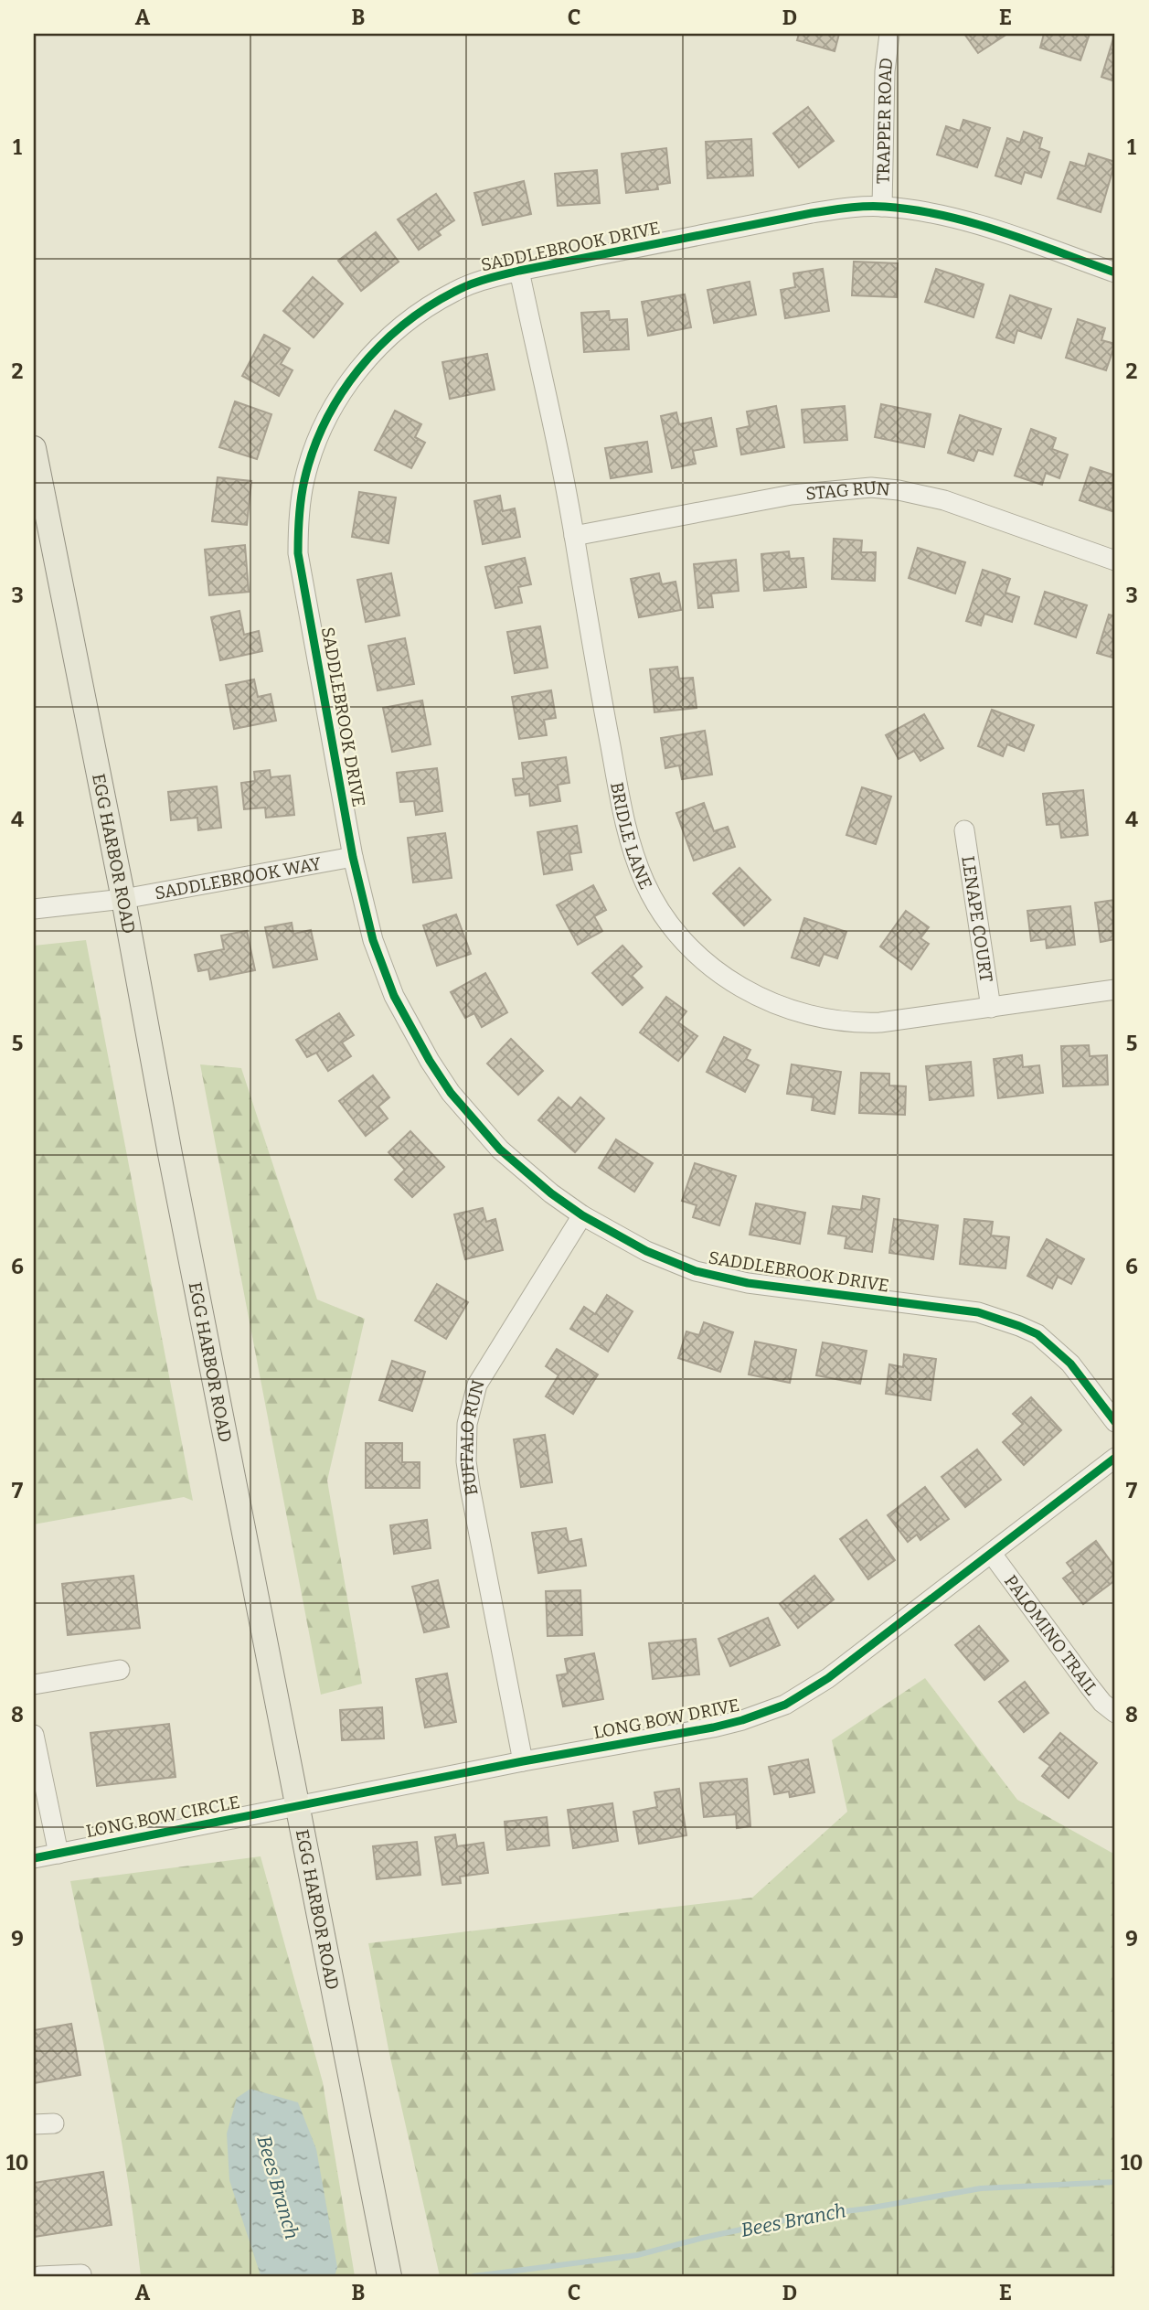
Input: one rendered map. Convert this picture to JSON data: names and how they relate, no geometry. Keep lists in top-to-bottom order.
{
  "streets": {
    "main road": ["EGG HARBOR ROAD"],
    "street": [
      "TRAPPER ROAD",
      "SADDLEBROOK DRIVE",
      "STAG RUN",
      "BRIDLE LANE",
      "SADDLEBROOK WAY",
      "LENAPE COURT",
      "BUFFALO RUN",
      "PALOMINO TRAIL",
      "LONG BOW DRIVE",
      "LONG BOW CIRCLE"
    ]
  },
  "crossings": [
    ["TRAPPER ROAD", "SADDLEBROOK DRIVE"],
    ["SADDLEBROOK DRIVE", "BRIDLE LANE"],
    ["SADDLEBROOK DRIVE", "SADDLEBROOK WAY"],
    ["SADDLEBROOK DRIVE", "BUFFALO RUN"],
    ["STAG RUN", "BRIDLE LANE"],
    ["BRIDLE LANE", "LENAPE COURT"],
    ["EGG HARBOR ROAD", "SADDLEBROOK WAY"],
    ["EGG HARBOR ROAD", "LONG BOW DRIVE"],
    ["EGG HARBOR ROAD", "LONG BOW CIRCLE"],
    ["BUFFALO RUN", "LONG BOW DRIVE"],
    ["PALOMINO TRAIL", "LONG BOW DRIVE"],
    ["LONG BOW DRIVE", "LONG BOW CIRCLE"]
  ],
  "water": ["Bees Branch"],
  "grid": {
    "columns": [
      "A",
      "B",
      "C",
      "D",
      "E"
    ],
    "rows": [
      "1",
      "2",
      "3",
      "4",
      "5",
      "6",
      "7",
      "8",
      "9",
      "10"
    ]
  }
}
